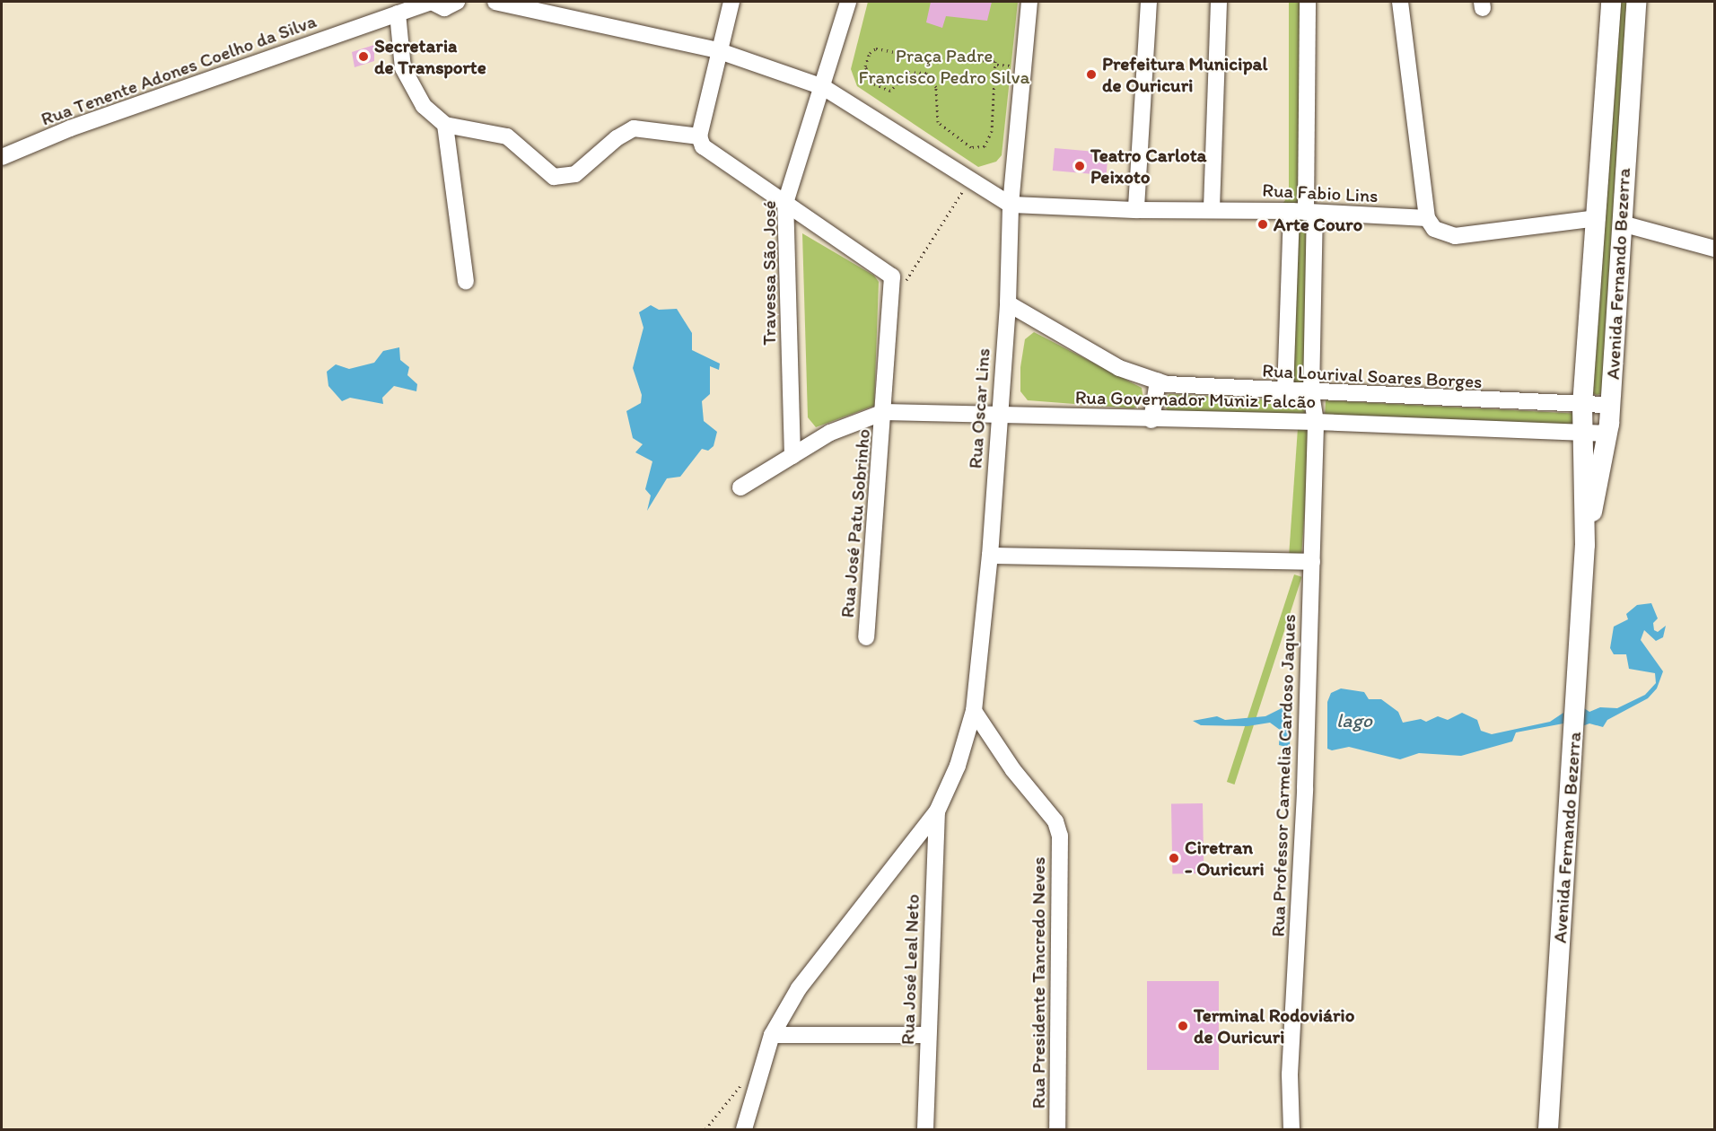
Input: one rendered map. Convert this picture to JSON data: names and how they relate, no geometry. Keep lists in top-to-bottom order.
{
  "streets": {
    "main road": ["Avenida Fernando Bezerra"],
    "street": [
      "Rua Tenente Adones Coelho da Silva",
      "Rua Fabio Lins",
      "Travessa São José",
      "Rua Lourival Soares Borges",
      "Rua Governador Muniz Falcão",
      "Rua Oscar Lins",
      "Rua José Patu Sobrinho",
      "Rua Professor Carmelia Cardoso Jaques",
      "Rua José Leal Neto",
      "Rua Presidente Tancredo Neves"
    ]
  },
  "crossings": [
    ["Rua Fabio Lins", "Rua Professor Carmelia Cardoso Jaques"],
    ["Travessa São José", "Rua Governador Muniz Falcão"],
    ["Avenida Fernando Bezerra", "Rua Lourival Soares Borges"],
    ["Avenida Fernando Bezerra", "Rua Governador Muniz Falcão"],
    ["Rua Lourival Soares Borges", "Rua Governador Muniz Falcão"],
    ["Rua Lourival Soares Borges", "Rua Professor Carmelia Cardoso Jaques"],
    ["Rua Governador Muniz Falcão", "Rua Oscar Lins"],
    ["Rua Governador Muniz Falcão", "Rua José Patu Sobrinho"],
    ["Rua Governador Muniz Falcão", "Rua Professor Carmelia Cardoso Jaques"],
    ["Rua Oscar Lins", "Rua José Leal Neto"],
    ["Rua Oscar Lins", "Rua Presidente Tancredo Neves"]
  ],
  "water": ["lago"],
  "parks": ["Praça Padre Francisco Pedro Silva"],
  "places": [
    "Secretaria de Transporte",
    "Prefeitura Municipal de Ouricuri",
    "Teatro Carlota Peixoto",
    "Arte Couro",
    "Ciretran - Ouricuri",
    "Terminal Rodoviário de Ouricuri"
  ]
}
